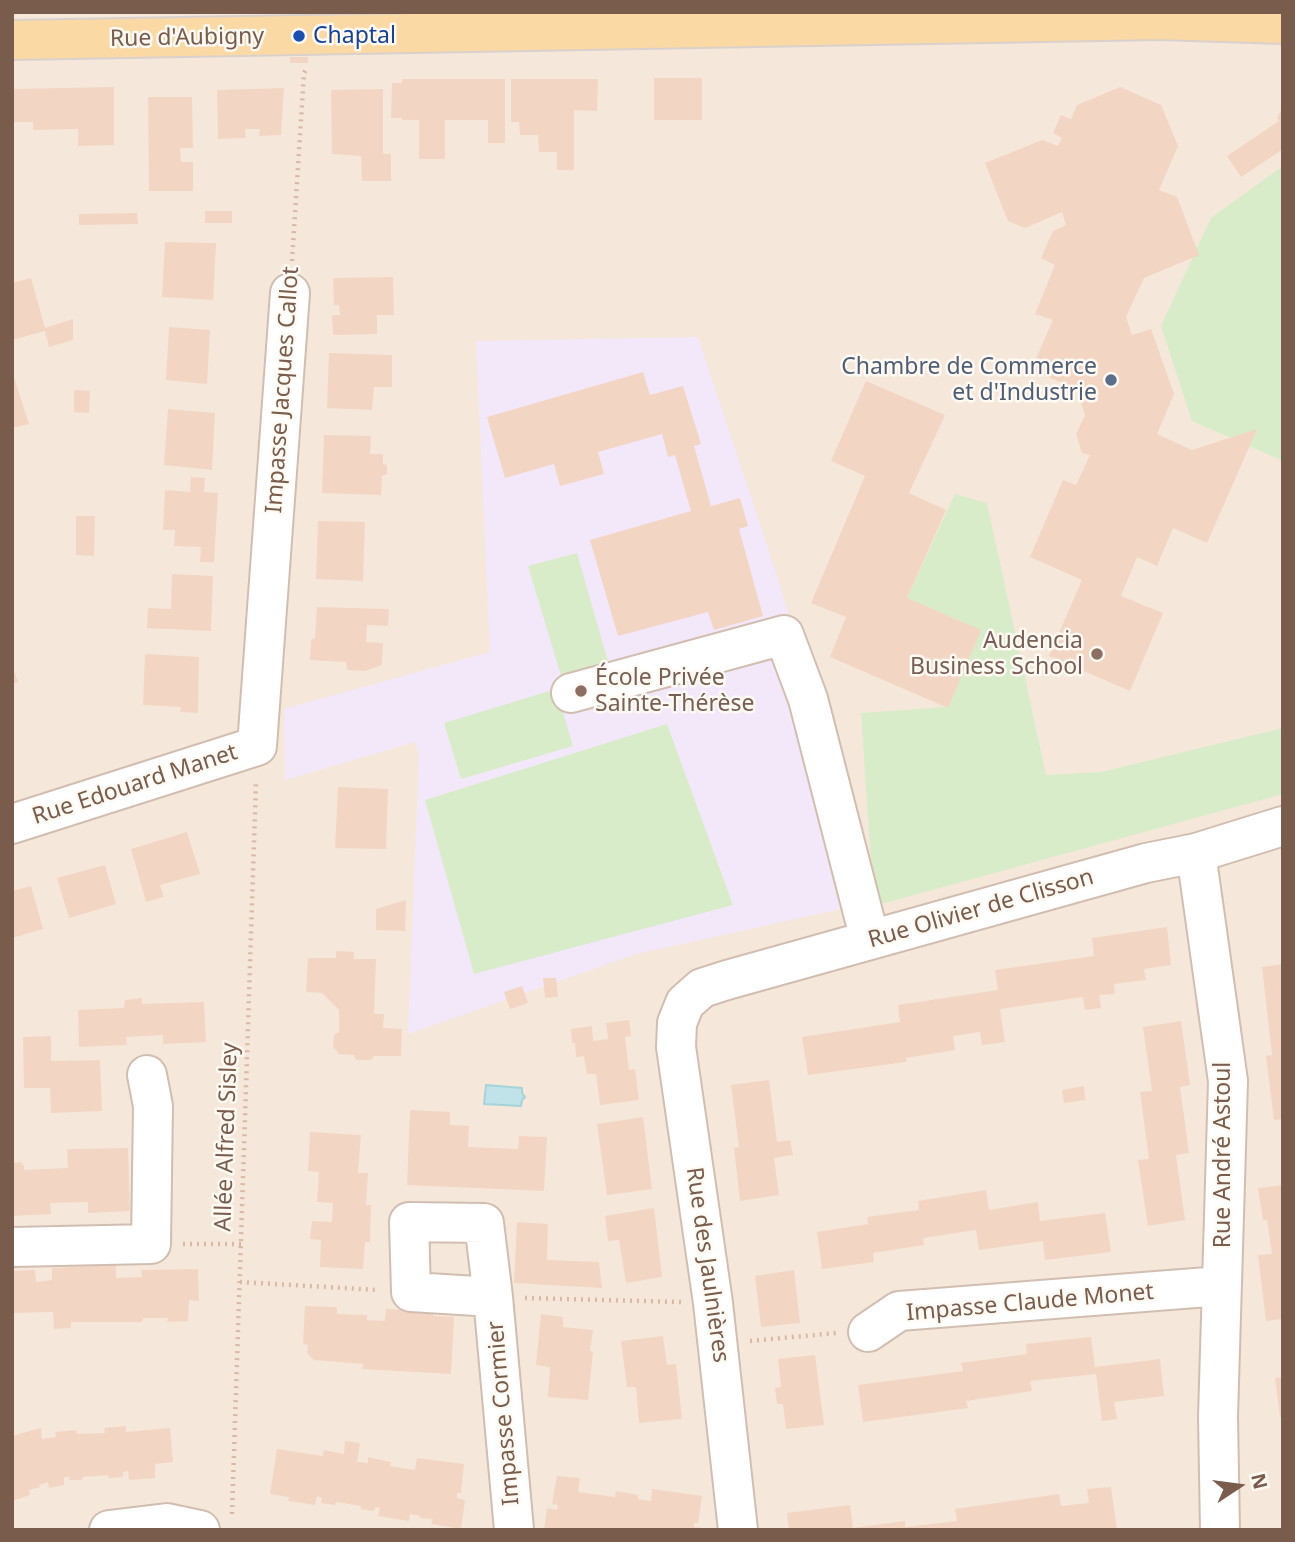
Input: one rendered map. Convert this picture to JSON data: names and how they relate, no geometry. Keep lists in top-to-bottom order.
{
  "streets": {
    "main road": ["Rue d'Aubigny"],
    "street": [
      "Impasse Jacques Callot",
      "Rue Edouard Manet",
      "Rue Olivier de Clisson",
      "Rue André Astoul",
      "Rue des Jaulnières",
      "Impasse Claude Monet",
      "Impasse Cormier"
    ],
    "path": ["Allée Alfred Sisley"]
  },
  "crossings": [
    ["Rue d'Aubigny", "Impasse Jacques Callot"],
    ["Impasse Jacques Callot", "Rue Edouard Manet"],
    ["Impasse Jacques Callot", "Allée Alfred Sisley"],
    ["Rue Edouard Manet", "Allée Alfred Sisley"],
    ["Rue Olivier de Clisson", "Rue André Astoul"],
    ["Rue Olivier de Clisson", "Rue des Jaulnières"],
    ["Rue André Astoul", "Impasse Claude Monet"]
  ],
  "places": [
    "Chaptal",
    "Chambre de Commerce et d'Industrie",
    "Audencia Business School",
    "École Privée Sainte-Thérèse"
  ],
  "north": "right"
}
